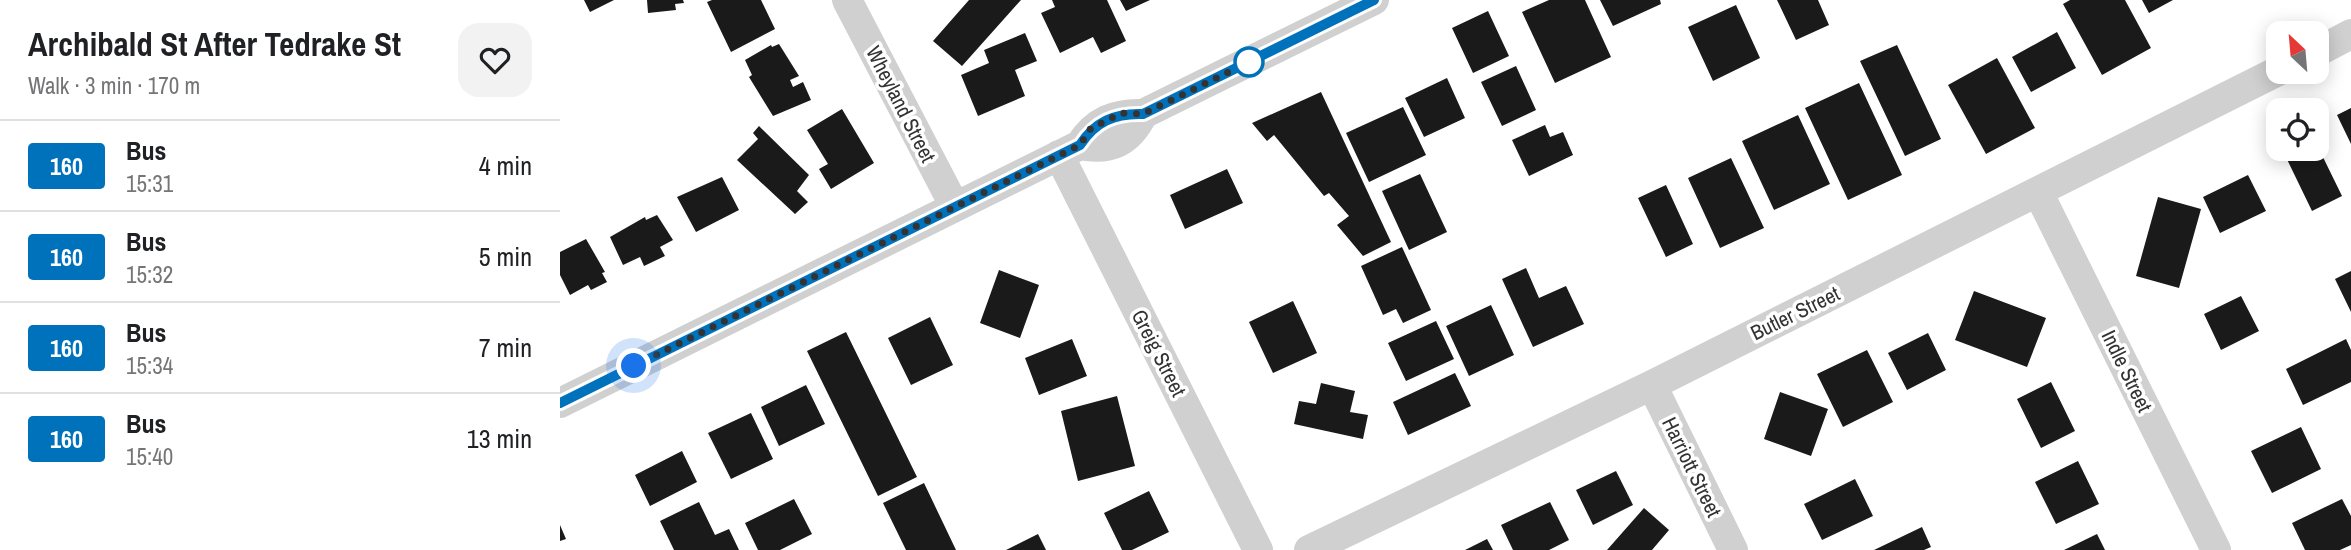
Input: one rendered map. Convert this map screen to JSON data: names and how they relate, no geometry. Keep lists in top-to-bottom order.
{
  "streets": {
    "street": [
      "Wheyland Street",
      "Butler Street",
      "Greig Street",
      "Indle Street",
      "Harriott Street"
    ]
  },
  "crossings": [
    ["Butler Street", "Indle Street"],
    ["Butler Street", "Harriott Street"]
  ],
  "lines": ["bus line 160"],
  "north": "top left",
  "page": {
    "heading": ["Archibald St After Tedrake St", "Walk · 3 min · 170 m"],
    "list": [
      {
        "mark": "160",
        "name": "Bus",
        "note": "15:31",
        "value": "4 min"
      },
      {
        "mark": "160",
        "name": "Bus",
        "note": "15:32",
        "value": "5 min"
      },
      {
        "mark": "160",
        "name": "Bus",
        "note": "15:34",
        "value": "7 min"
      },
      {
        "mark": "160",
        "name": "Bus",
        "note": "15:40",
        "value": "13 min"
      }
    ]
  }
}
